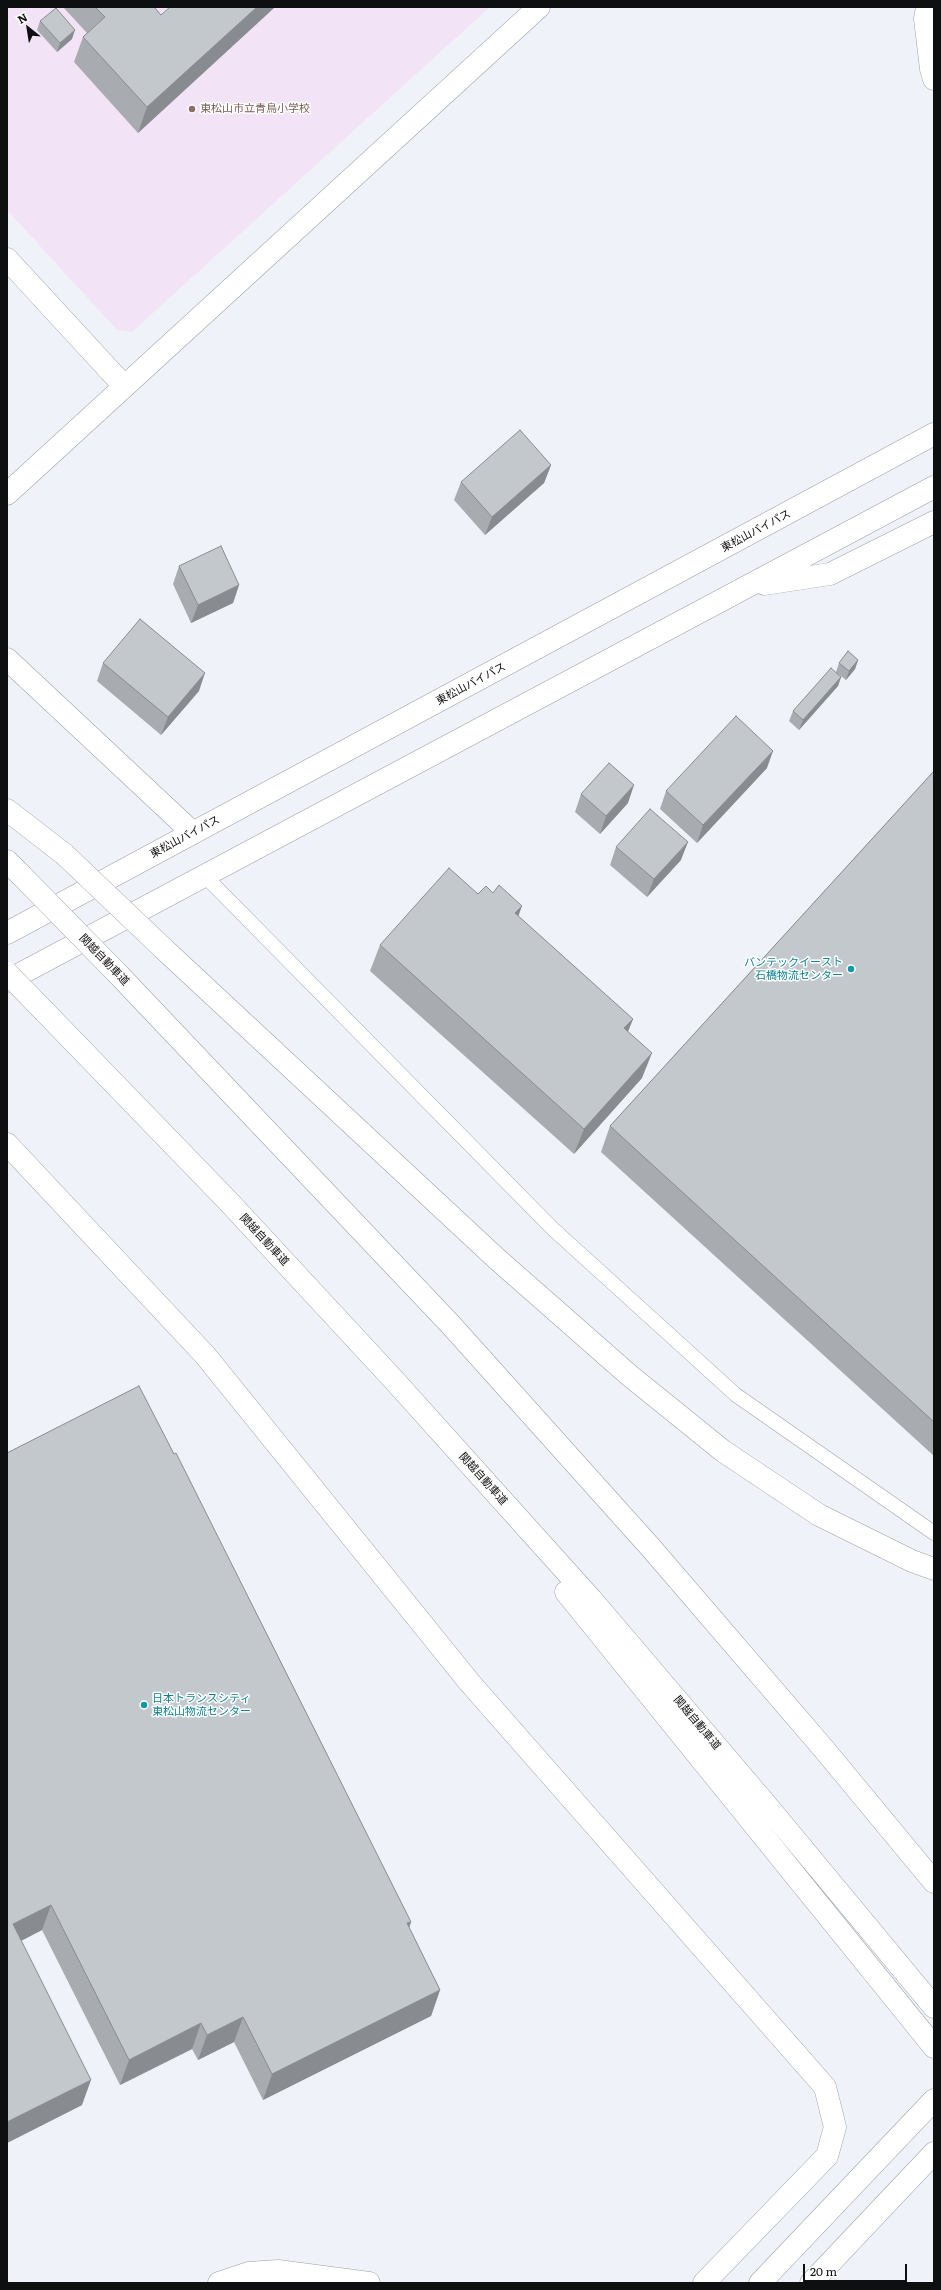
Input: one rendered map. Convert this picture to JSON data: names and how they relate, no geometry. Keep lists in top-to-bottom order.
{
  "streets": {
    "main road": ["東松山バイパス", "関越自動車道"]
  },
  "places": ["東松山市立青鳥小学校", "バンテックイースト 石橋物流センター", "日本トランスシティ 東松山物流センター"],
  "scale_bar": "20 m",
  "north": "top left"
}
